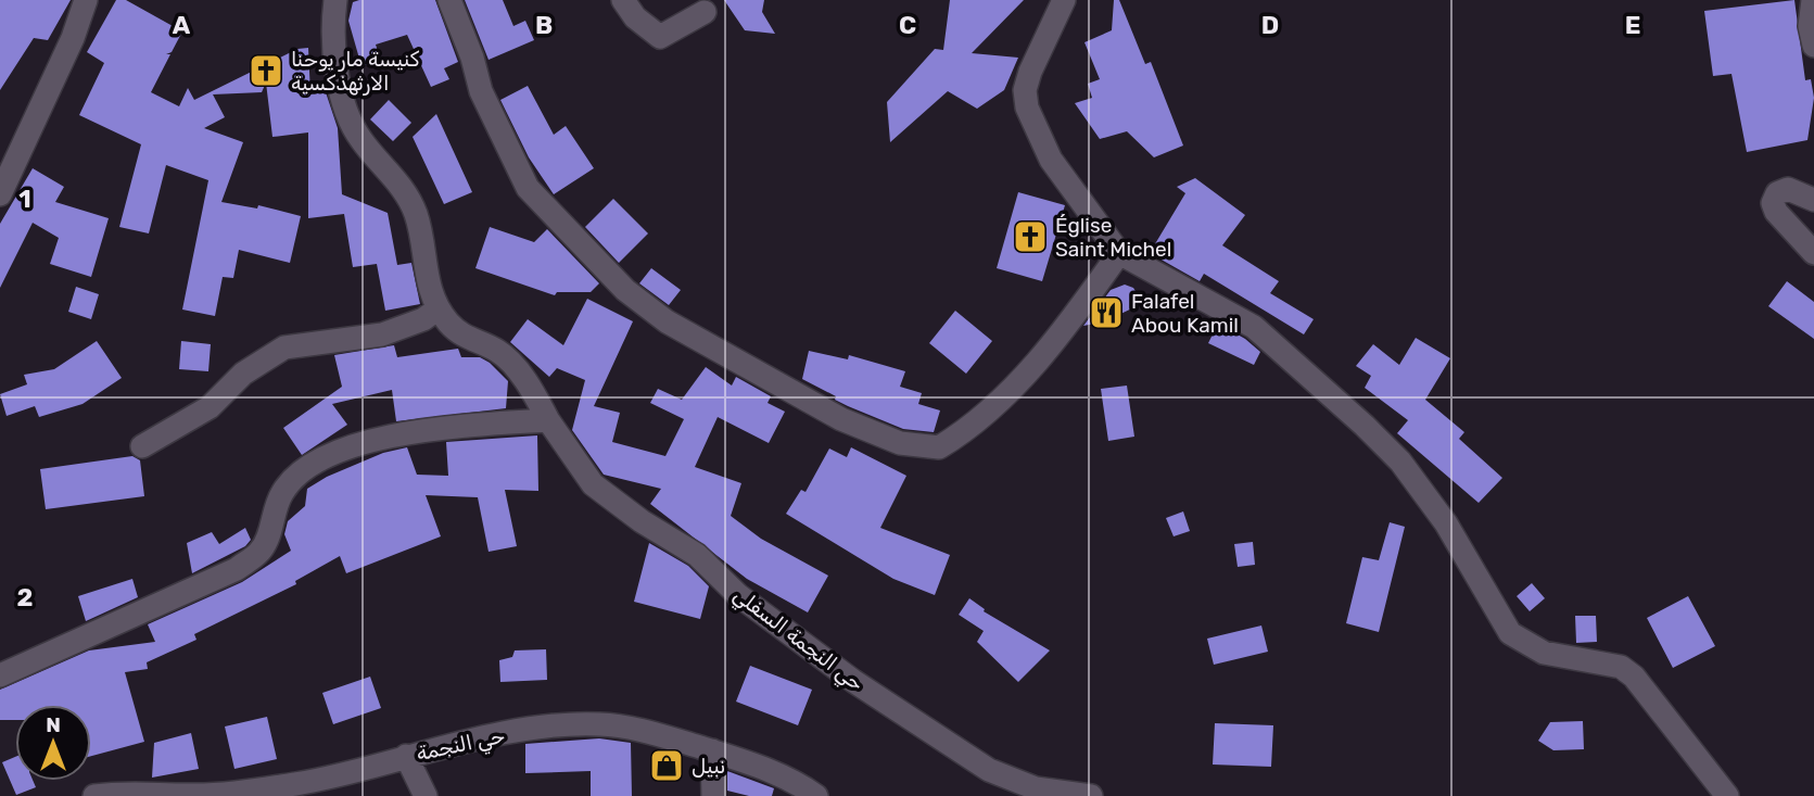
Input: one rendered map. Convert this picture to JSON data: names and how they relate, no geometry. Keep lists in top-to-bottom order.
{
  "streets": {
    "street": ["حي النجمة السفلي", "حي النجمة"]
  },
  "places": {
    "church": ["كنيسة مار يوحنا الارثهذكسية", "Église Saint Michel"],
    "restaurant": ["Falafel Abou Kamil"],
    "shop": ["نبيل"]
  },
  "north": "top",
  "grid": {
    "columns": [
      "A",
      "B",
      "C",
      "D",
      "E"
    ],
    "rows": ["1", "2"]
  }
}
